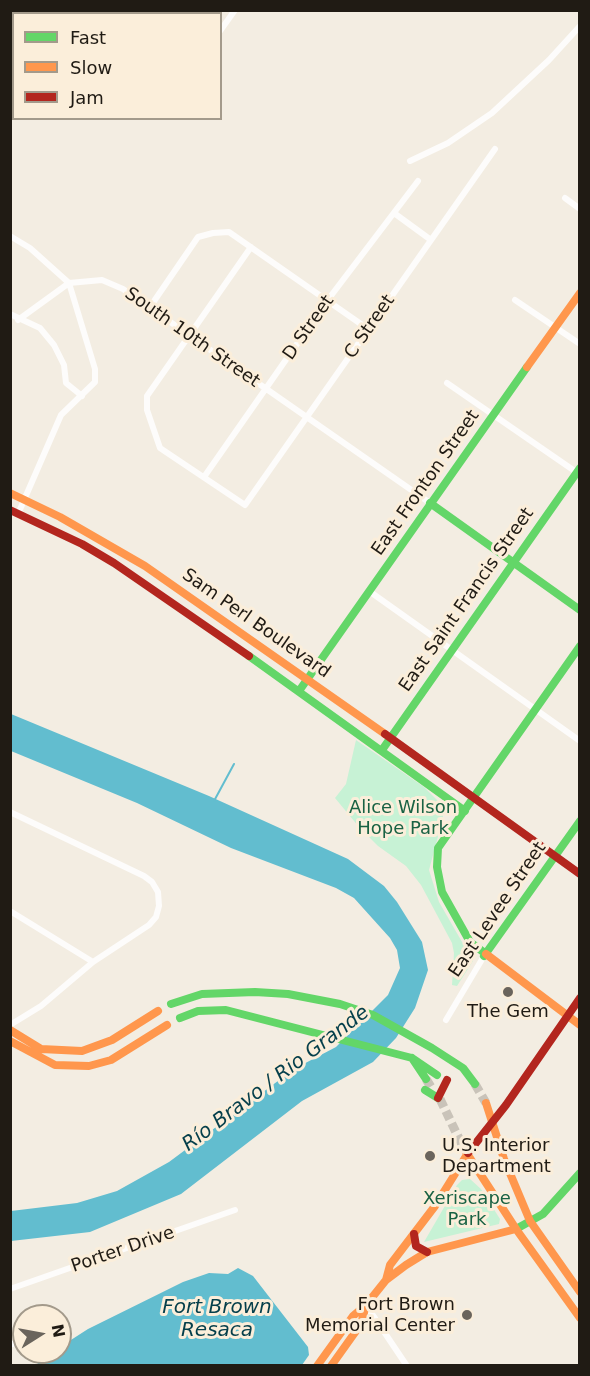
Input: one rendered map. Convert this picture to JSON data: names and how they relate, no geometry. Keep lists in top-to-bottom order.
{
  "streets": {
    "main road": [
      "East Fronton Street",
      "East Saint Francis Street",
      "Sam Perl Boulevard",
      "East Levee Street"
    ],
    "street": [
      "C Street",
      "D Street",
      "South 10th Street",
      "Porter Drive"
    ]
  },
  "crossings": [
    ["C Street", "D Street"],
    ["C Street", "South 10th Street"],
    ["D Street", "South 10th Street"],
    ["South 10th Street", "East Fronton Street"],
    ["East Fronton Street", "Sam Perl Boulevard"],
    ["East Saint Francis Street", "Sam Perl Boulevard"],
    ["Sam Perl Boulevard", "East Levee Street"]
  ],
  "water": ["Río Bravo / Rio Grande", "Fort Brown Resaca"],
  "parks": ["Alice Wilson Hope Park", "Xeriscape Park"],
  "places": ["The Gem", "U.S. Interior Department", "Fort Brown Memorial Center"],
  "legend": ["Fast", "Slow", "Jam"],
  "north": "right"
}
